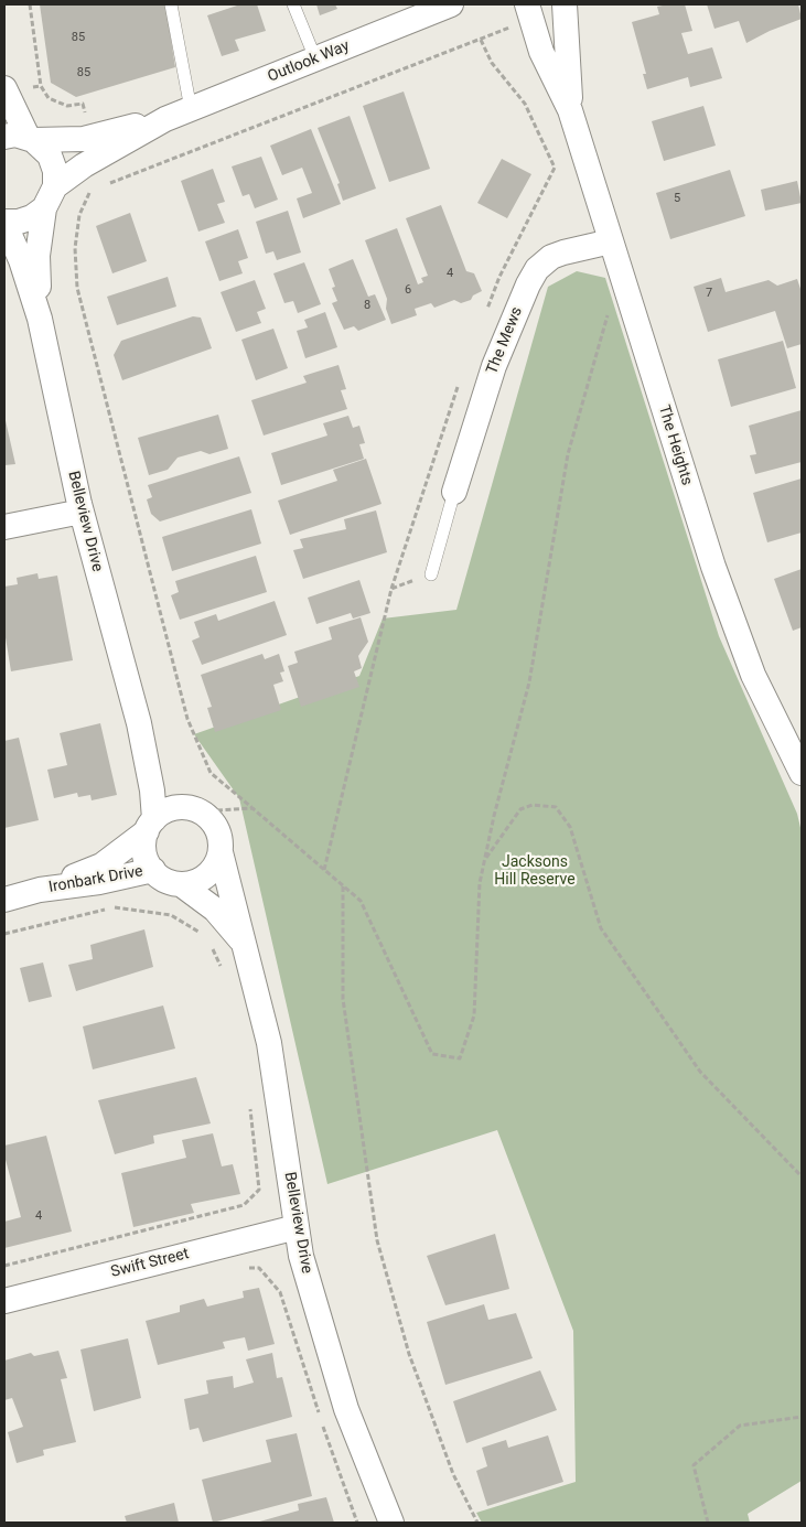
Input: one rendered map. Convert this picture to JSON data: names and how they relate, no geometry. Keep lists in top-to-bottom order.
{
  "streets": {
    "street": [
      "Outlook Way",
      "The Mews",
      "The Heights",
      "Belleview Drive",
      "Ironbark Drive",
      "Swift Street"
    ]
  },
  "crossings": [
    ["Outlook Way", "Belleview Drive"],
    ["The Mews", "The Heights"],
    ["Belleview Drive", "Ironbark Drive"],
    ["Belleview Drive", "Swift Street"]
  ],
  "parks": ["Jacksons Hill Reserve"],
  "house_numbers": [
    "85",
    "85",
    "5",
    "4",
    "6",
    "7",
    "8",
    "4"
  ]
}
